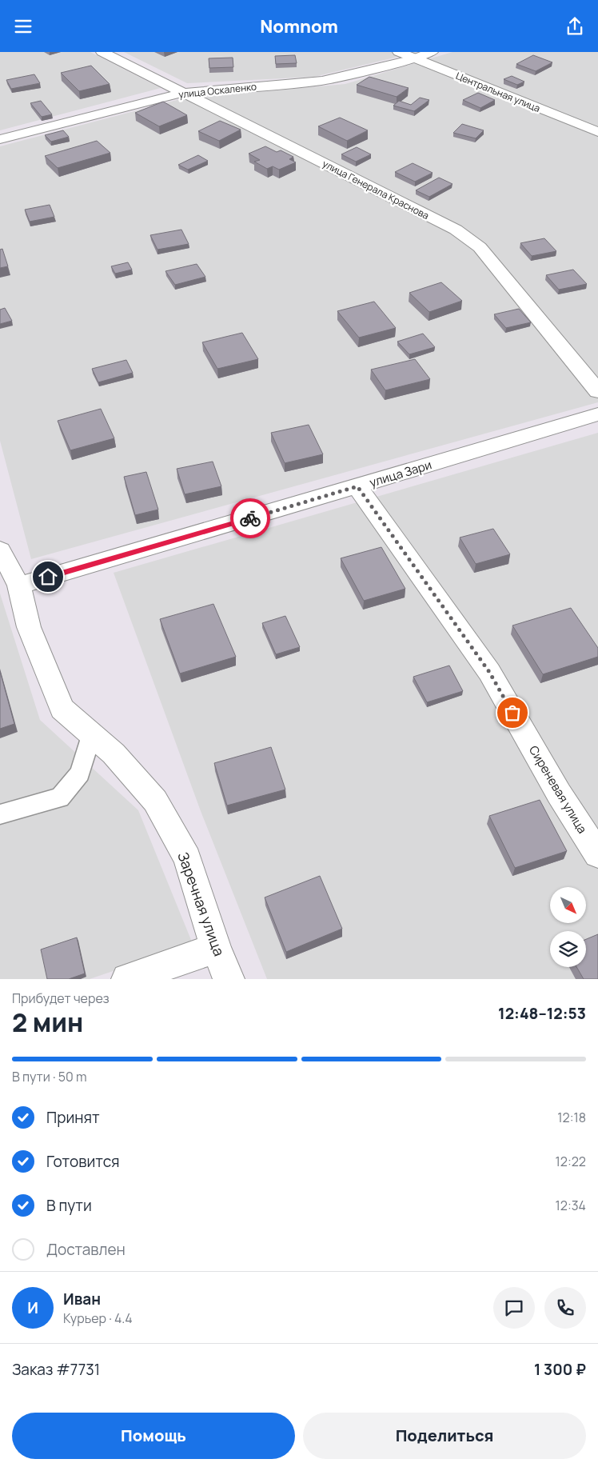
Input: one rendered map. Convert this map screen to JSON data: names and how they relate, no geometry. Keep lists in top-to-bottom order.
{
  "streets": {
    "street": [
      "улица Оскаленко",
      "Центральная улица",
      "улица Генерала Краснова",
      "улица Зари",
      "Сиреневая улица",
      "Заречная улица"
    ]
  },
  "crossings": [
    ["улица Оскаленко", "Центральная улица"],
    ["улица Оскаленко", "улица Генерала Краснова"],
    ["улица Зари", "Сиреневая улица"],
    ["улица Зари", "Заречная улица"]
  ],
  "north": "bottom right",
  "page": {
    "header": "Nomnom",
    "heading": ["2 мин", "Прибудет через", "12:48–12:53"],
    "panel": [
      "Иван",
      "Курьер · 4.4",
      "Заказ #7731",
      "1 300 ₽"
    ],
    "bar": "В пути · 50 m",
    "list": [
      ["Принят", "12:18"],
      ["Готовится", "12:22"],
      ["В пути", "12:34"],
      "Доставлен"
    ],
    "round": "И",
    "buttons": ["Помощь", "Поделиться"]
  }
}
